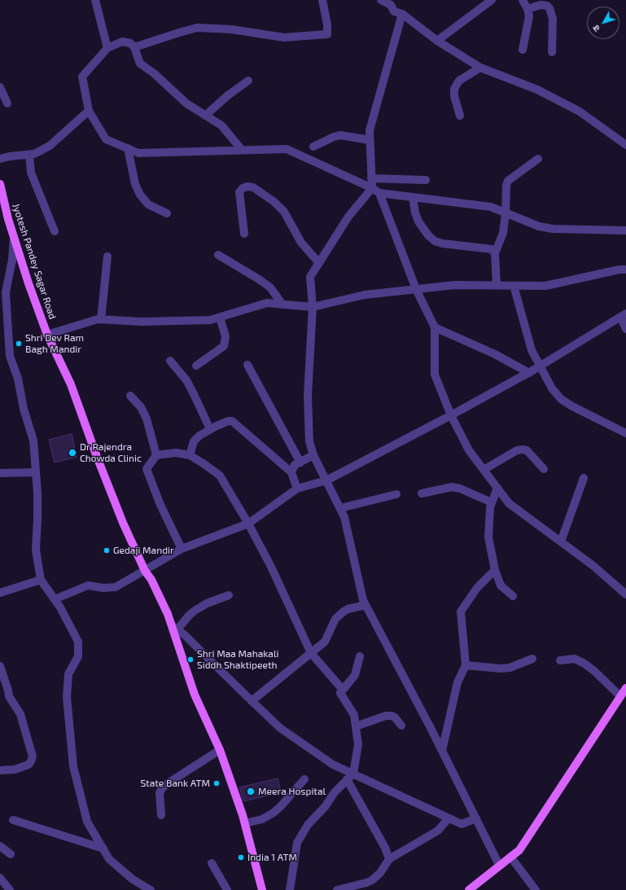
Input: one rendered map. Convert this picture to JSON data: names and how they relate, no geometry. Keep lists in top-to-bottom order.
{
  "streets": {
    "main road": ["Jyotesh Pandey Sagar Road"]
  },
  "places": [
    "Shri Dev Ram Bagh Mandir",
    "Dr Rajendra Chowda Clinic",
    "Gedaji Mandir",
    "Shri Maa Mahakali Siddh Shaktipeeth",
    "State Bank ATM",
    "Meera Hospital",
    "India 1 ATM"
  ],
  "north": "bottom left"
}
